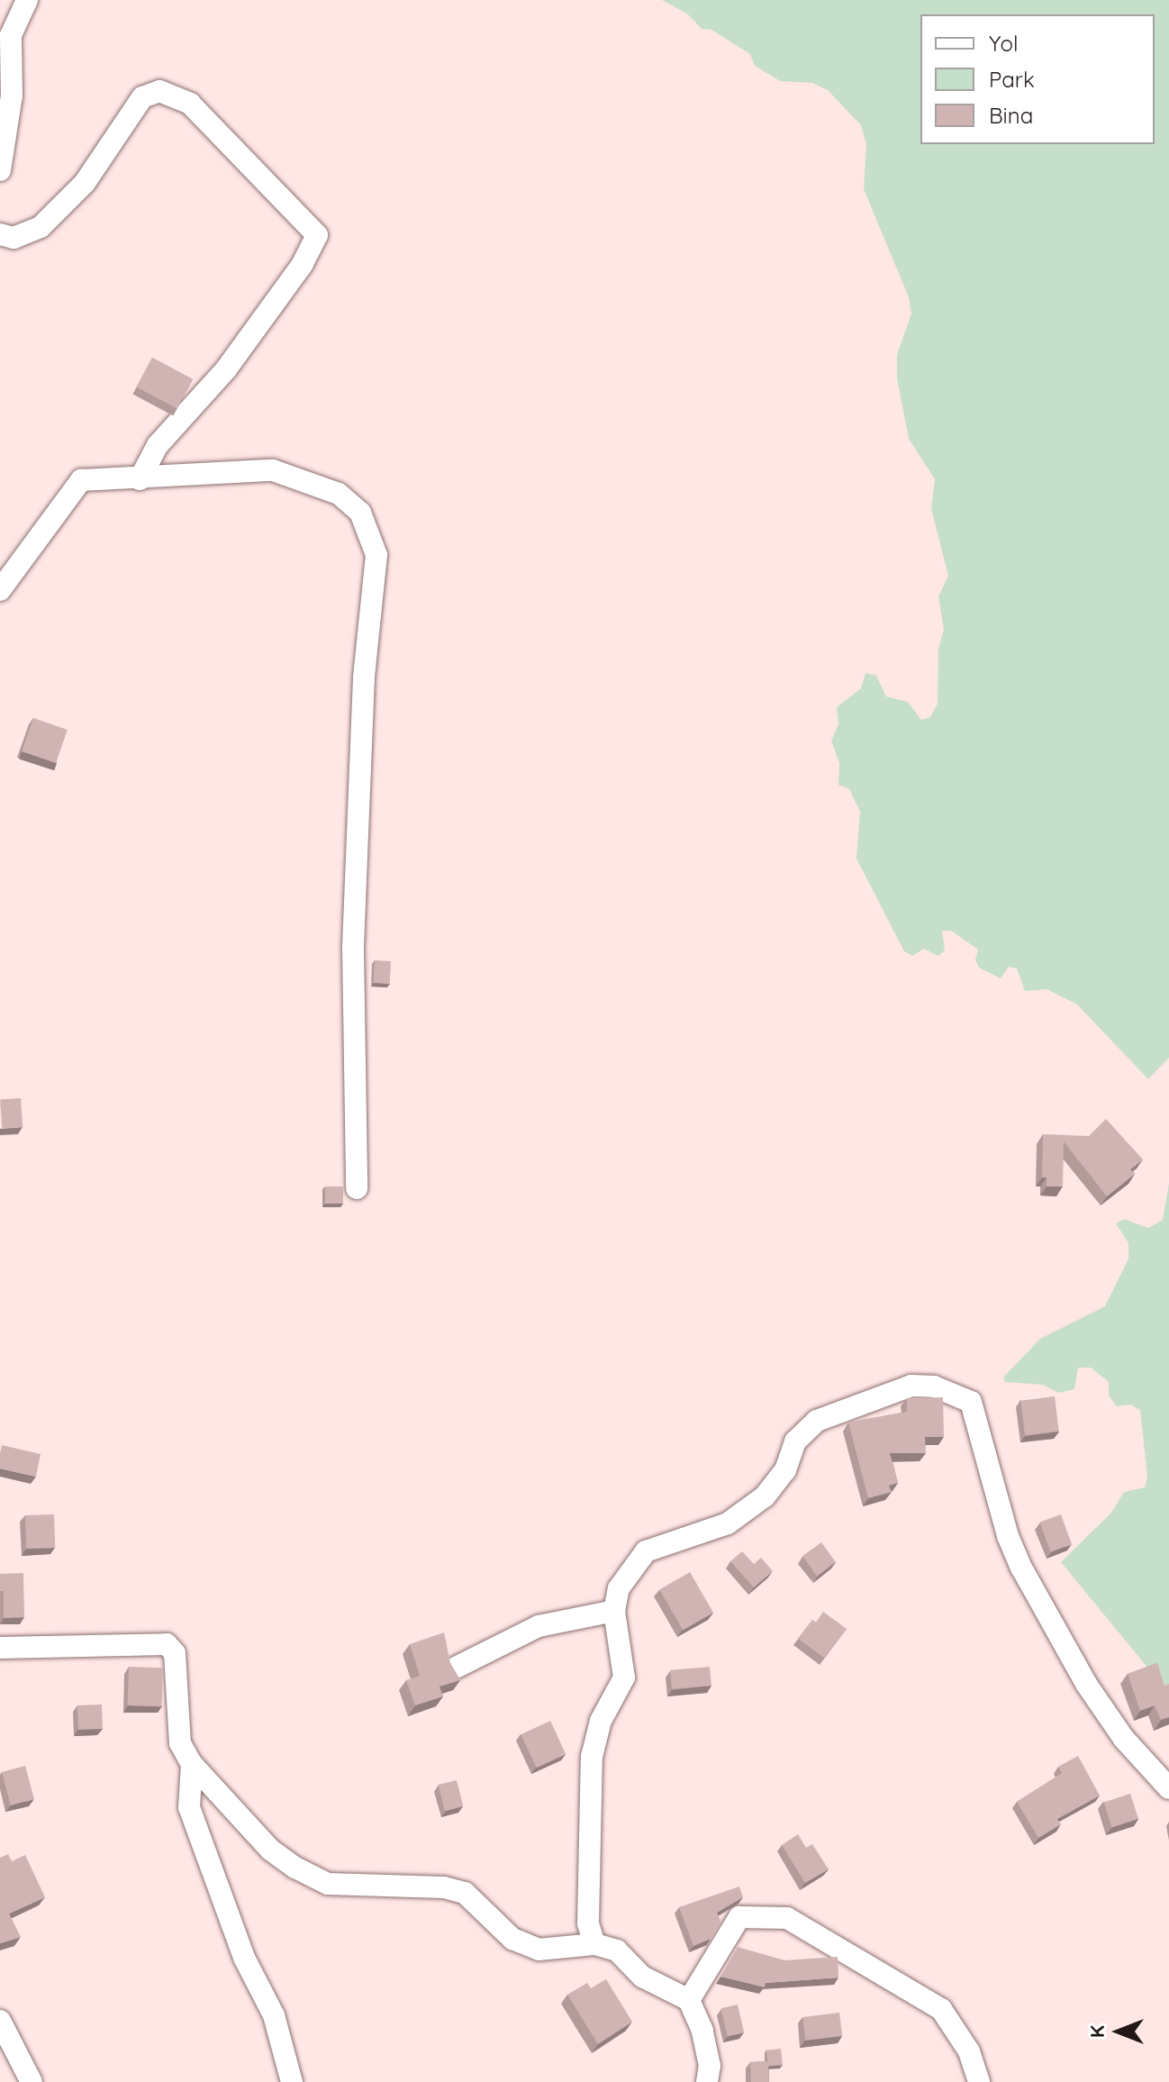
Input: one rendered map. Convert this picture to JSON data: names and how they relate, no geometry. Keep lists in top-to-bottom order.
{
  "legend": ["Yol", "Park", "Bina"],
  "north": "left"
}
